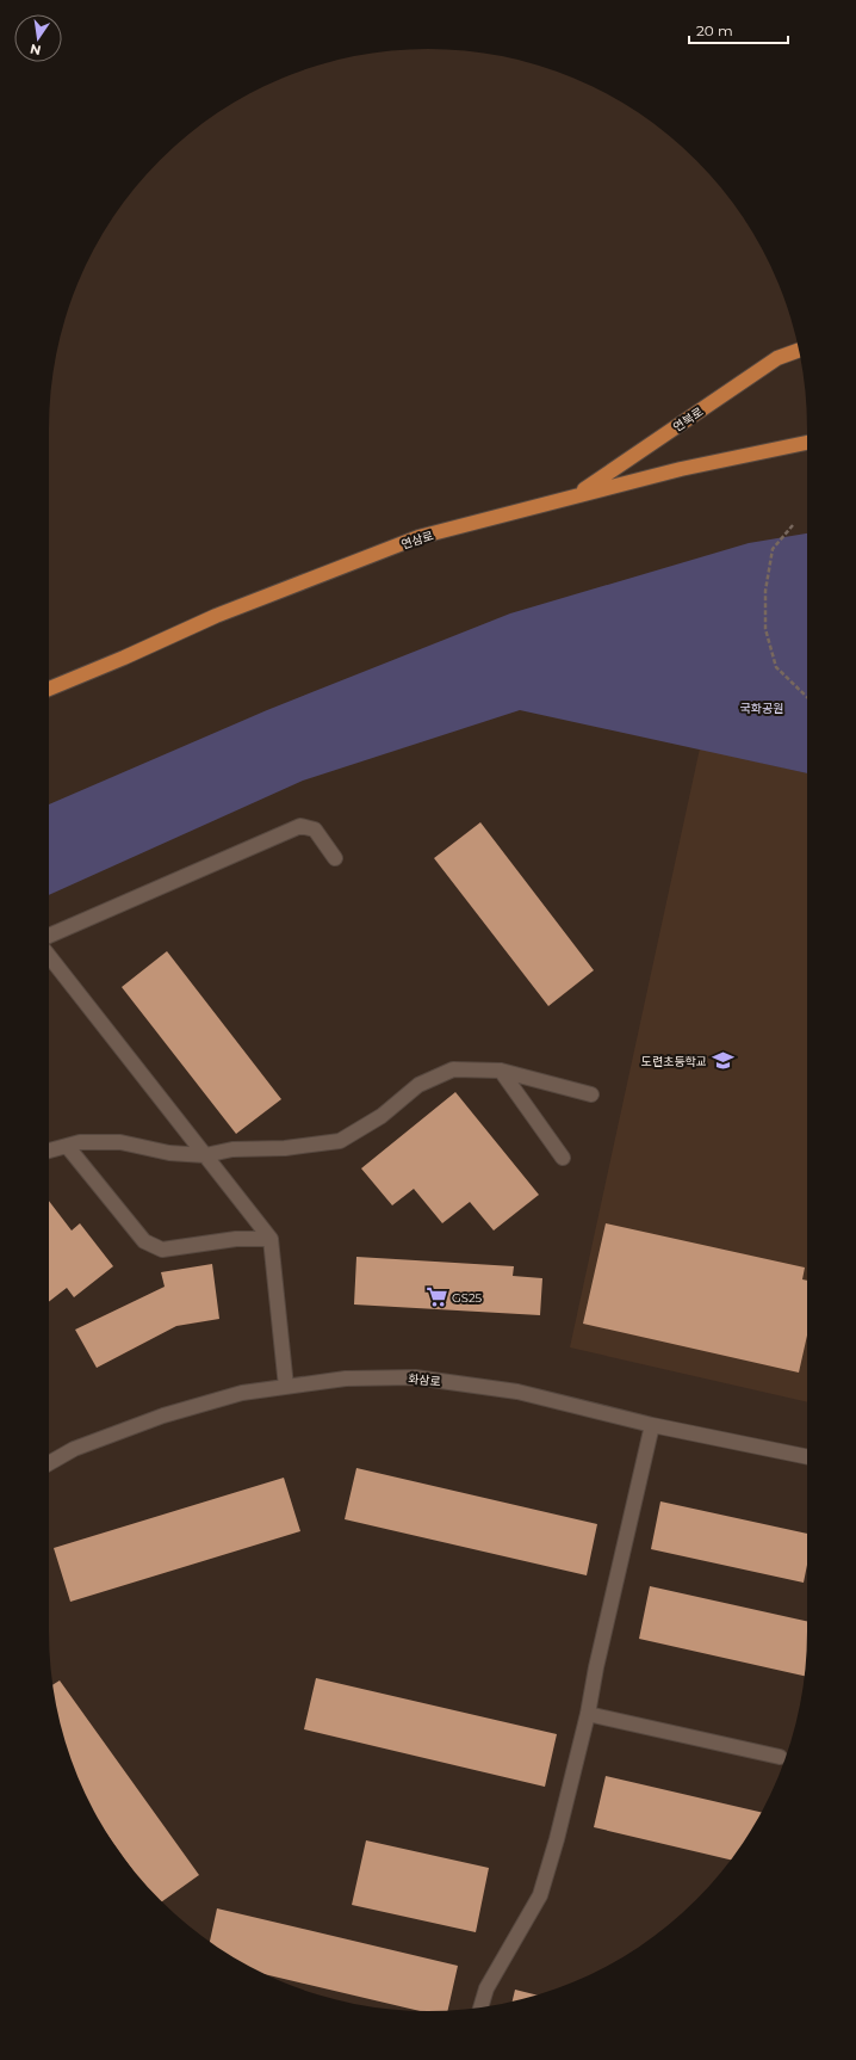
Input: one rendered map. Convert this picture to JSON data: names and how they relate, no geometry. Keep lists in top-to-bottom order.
{
  "streets": {
    "main road": ["연북로", "연삼로"],
    "street": ["화삼로"]
  },
  "crossings": [
    ["연북로", "연삼로"]
  ],
  "parks": ["국화공원"],
  "places": {
    "school or university": ["도련초등학교"],
    "supermarket": ["GS25"]
  },
  "scale_bar": "20 m",
  "north": "bottom"
}
